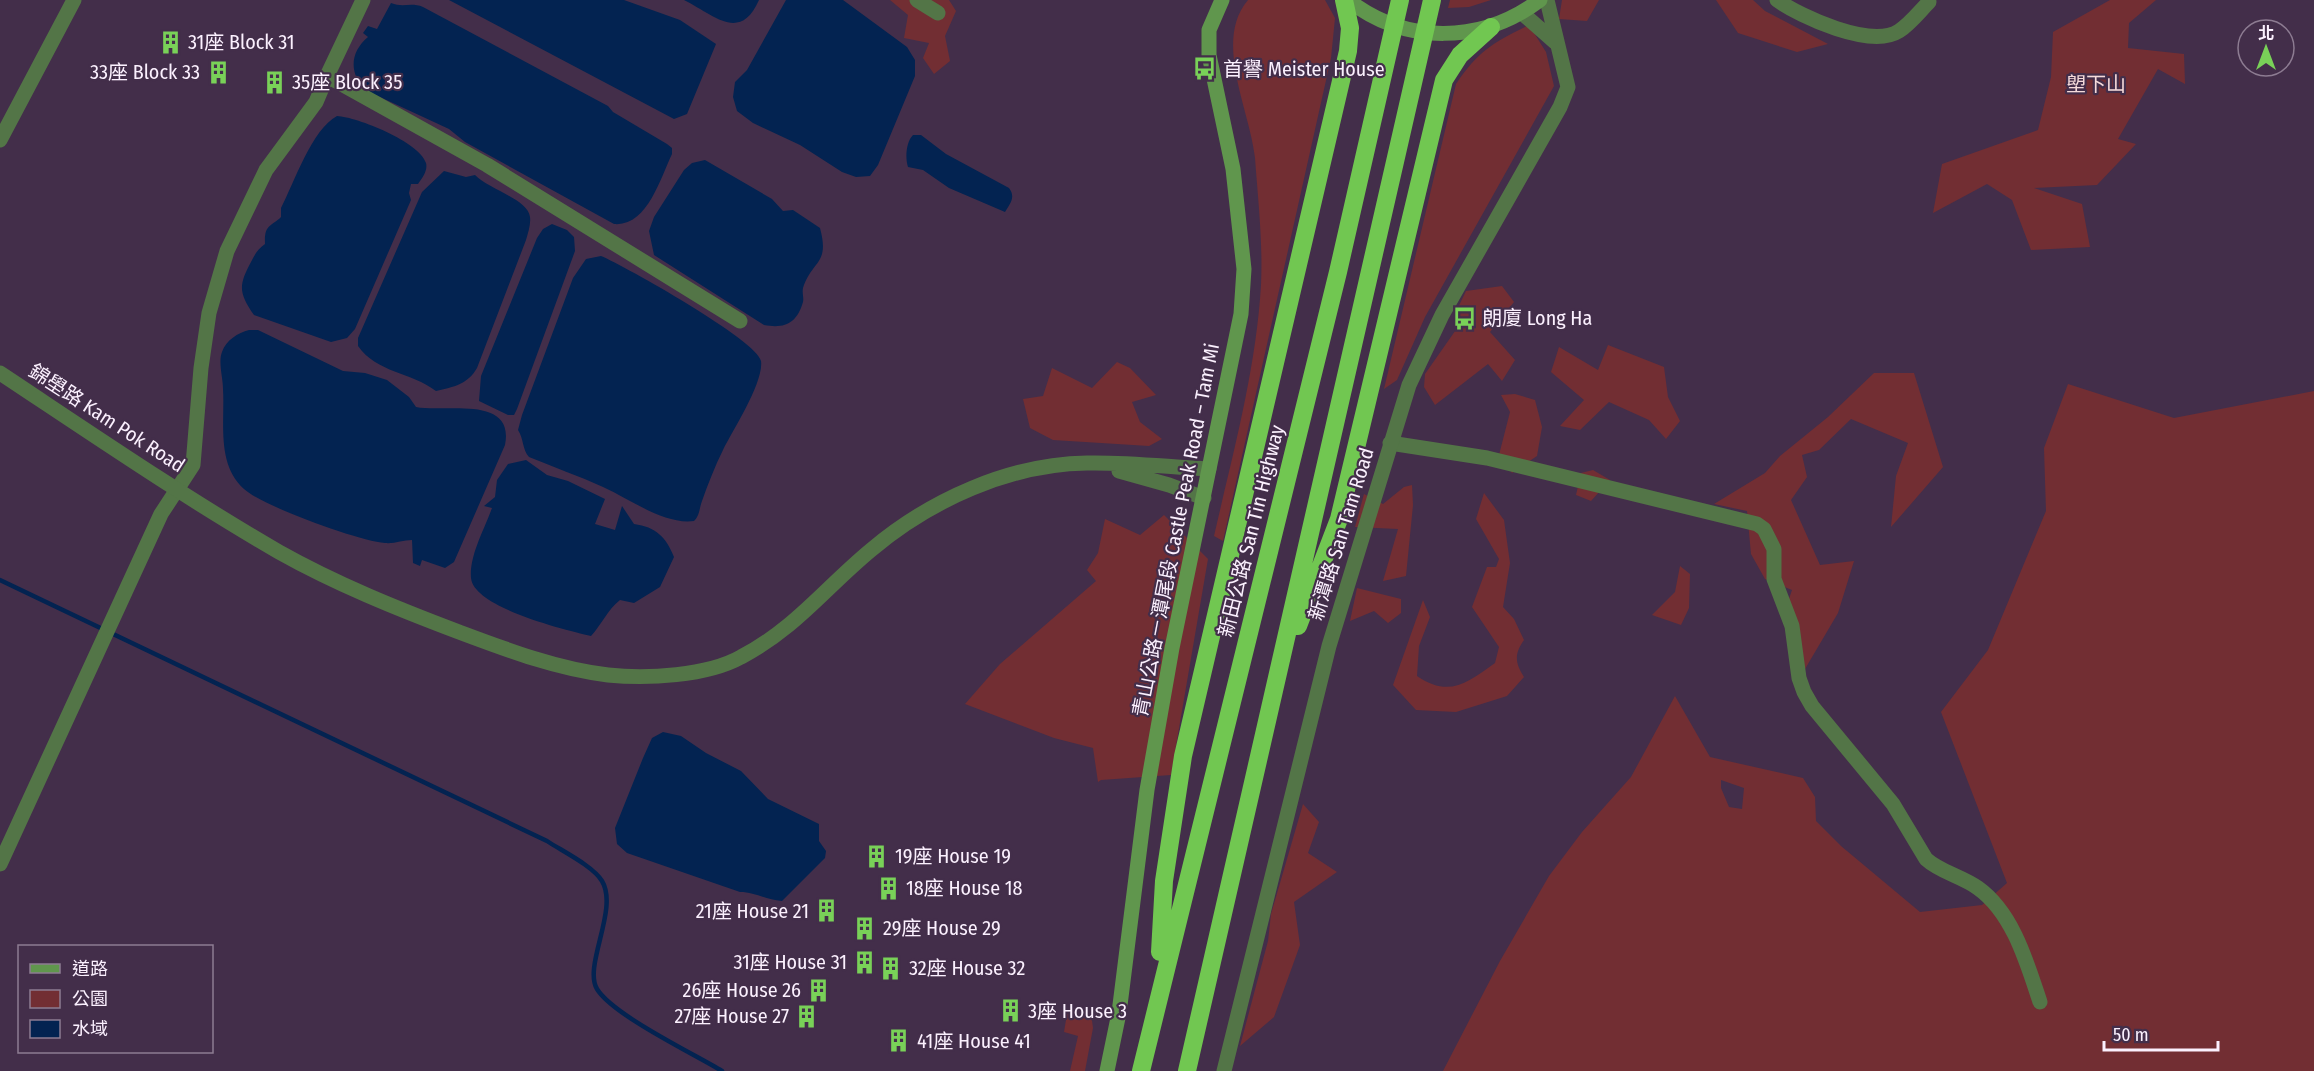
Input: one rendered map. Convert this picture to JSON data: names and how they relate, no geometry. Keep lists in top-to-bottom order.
{
  "streets": {
    "highway": ["新田公路 San Tin Highway"],
    "main road": ["青山公路－潭尾段 Castle Peak Road – Tam Mi"],
    "street": ["錦壆路 Kam Pok Road", "新潭路 San Tam Road"]
  },
  "parks": ["塱下山"],
  "places": {
    "building": [
      "31座 Block 31",
      "33座 Block 33",
      "35座 Block 35",
      "19座 House 19",
      "18座 House 18",
      "21座 House 21",
      "29座 House 29",
      "31座 House 31",
      "32座 House 32",
      "26座 House 26",
      "3座 House 3",
      "27座 House 27",
      "41座 House 41"
    ],
    "bus stop": ["首譽 Meister House", "朗廈 Long Ha"]
  },
  "legend": ["道路", "公園", "水域"],
  "scale_bar": "50 m",
  "north": "top"
}
